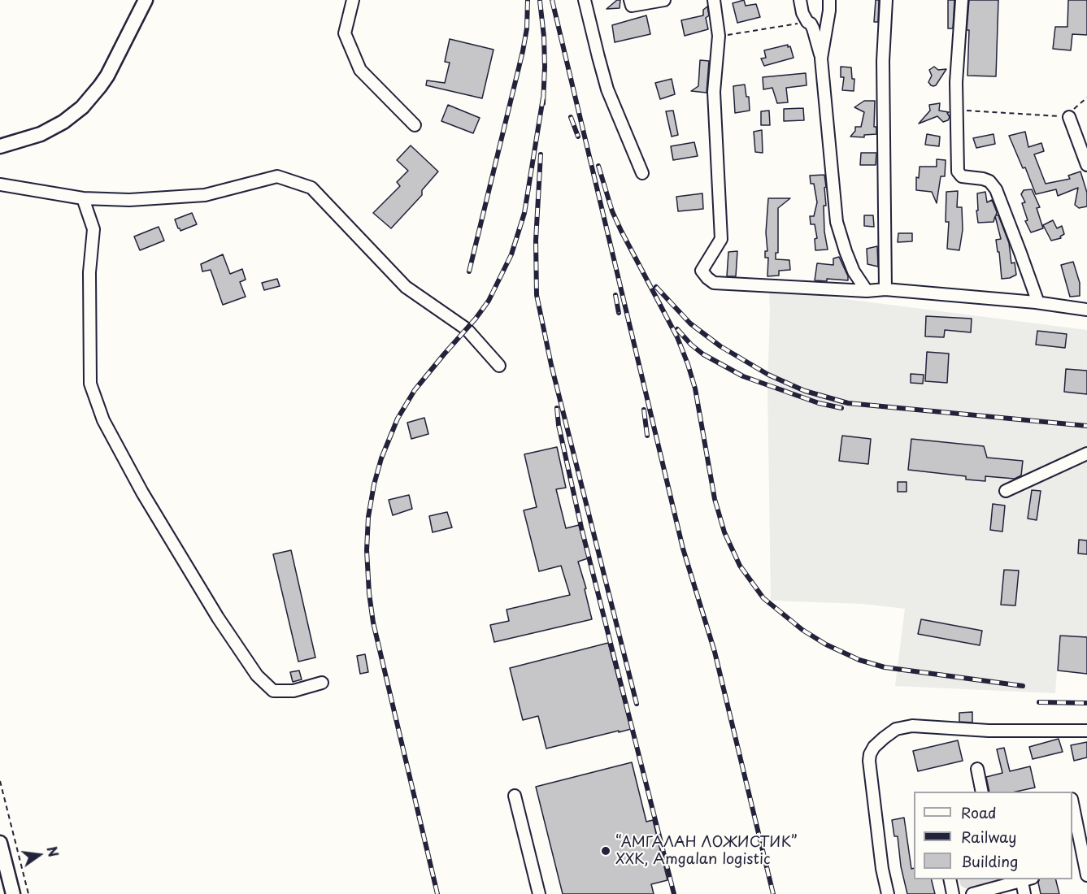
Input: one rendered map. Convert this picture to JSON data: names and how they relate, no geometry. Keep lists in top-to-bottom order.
{
  "places": ["“АМГАЛАН ЛОЖИСТИК” ХХК, Amgalan logistic"],
  "legend": ["Road", "Railway", "Building"],
  "north": "right"
}
